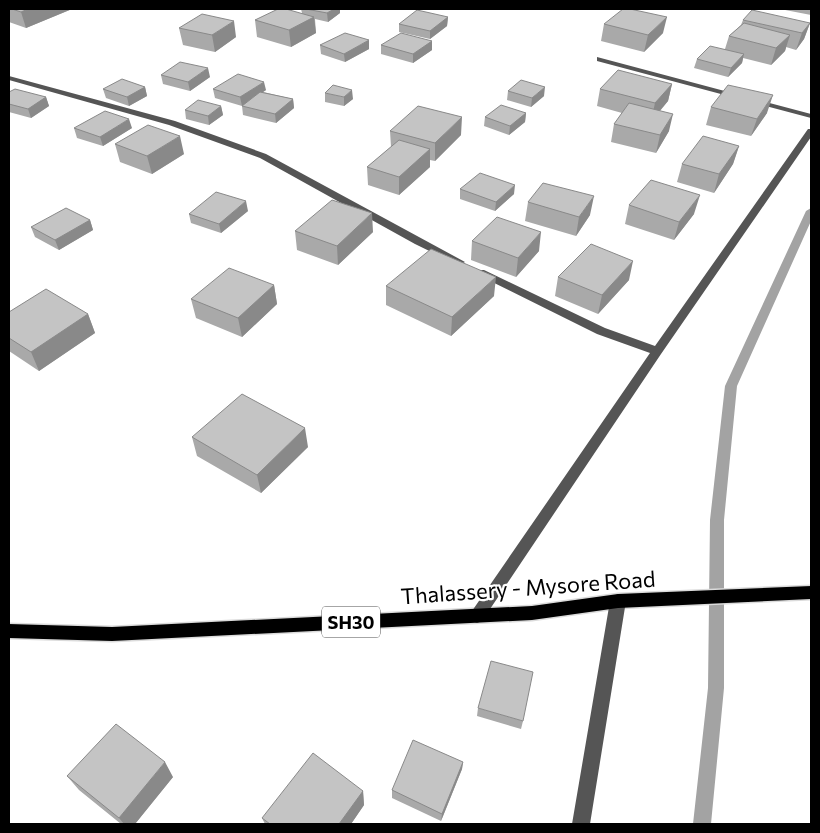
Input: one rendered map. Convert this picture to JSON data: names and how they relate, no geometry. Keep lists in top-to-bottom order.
{
  "streets": {
    "main road": ["Thalassery - Mysore Road", "SH30"]
  }
}
